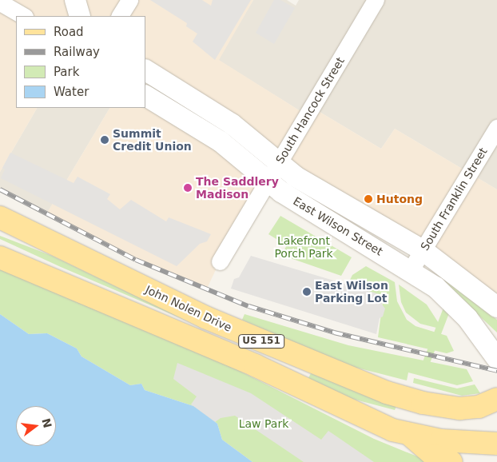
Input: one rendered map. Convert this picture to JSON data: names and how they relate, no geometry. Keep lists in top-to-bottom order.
{
  "streets": {
    "main road": ["John Nolen Drive", "US 151"],
    "street": ["South Hancock Street", "South Franklin Street", "East Wilson Street"]
  },
  "crossings": [
    ["South Hancock Street", "East Wilson Street"],
    ["South Franklin Street", "East Wilson Street"]
  ],
  "parks": ["Lakefront Porch Park", "Law Park"],
  "places": [
    "Summit Credit Union",
    "The Saddlery Madison",
    "Hutong",
    "East Wilson Parking Lot"
  ],
  "legend": [
    "Road",
    "Railway",
    "Park",
    "Water"
  ],
  "north": "right"
}
